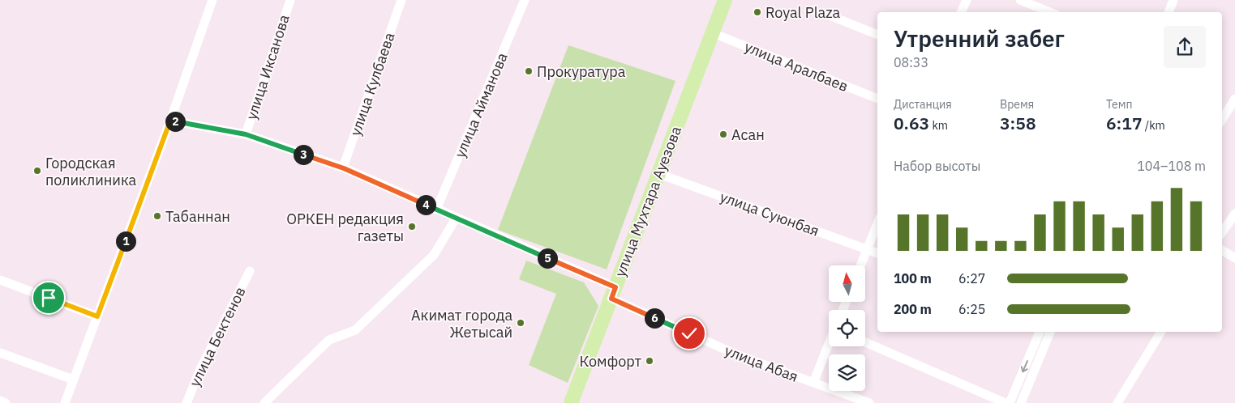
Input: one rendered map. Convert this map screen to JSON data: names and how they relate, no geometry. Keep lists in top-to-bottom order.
{
  "streets": {
    "main road": ["улица Мухтара Ауезова"],
    "street": [
      "улица Аралбаев",
      "улица Иксанова",
      "улица Кулбаева",
      "улица Айманова",
      "улица Суюнбая",
      "улица Бектенов",
      "улица Абая"
    ]
  },
  "crossings": [
    ["улица Аралбаев", "улица Мухтара Ауезова"],
    ["улица Иксанова", "улица Абая"],
    ["улица Кулбаева", "улица Абая"],
    ["улица Айманова", "улица Абая"],
    ["улица Мухтара Ауезова", "улица Суюнбая"],
    ["улица Мухтара Ауезова", "улица Абая"]
  ],
  "places": [
    "Royal Plaza",
    "Прокуратура",
    "Асан",
    "Городская поликлиника",
    "Табаннан",
    "ОРКЕН редакция газеты",
    "Акимат города Жетысай",
    "Комфорт"
  ],
  "north": "top",
  "page": {
    "heading": ["Утренний забег", "08:33"],
    "stats": [
      ["Дистанция", "0.63 km"],
      ["Время", "3:58"],
      ["Темп", "6:17 /km"]
    ],
    "pins": [
      "2",
      "3",
      "4",
      "1",
      "5",
      "6"
    ],
    "chart": ["Набор высоты", "104–108 m"],
    "list": [
      {
        "name": "100 m",
        "note": "6:27"
      },
      {
        "name": "200 m",
        "note": "6:25"
      }
    ]
  }
}
